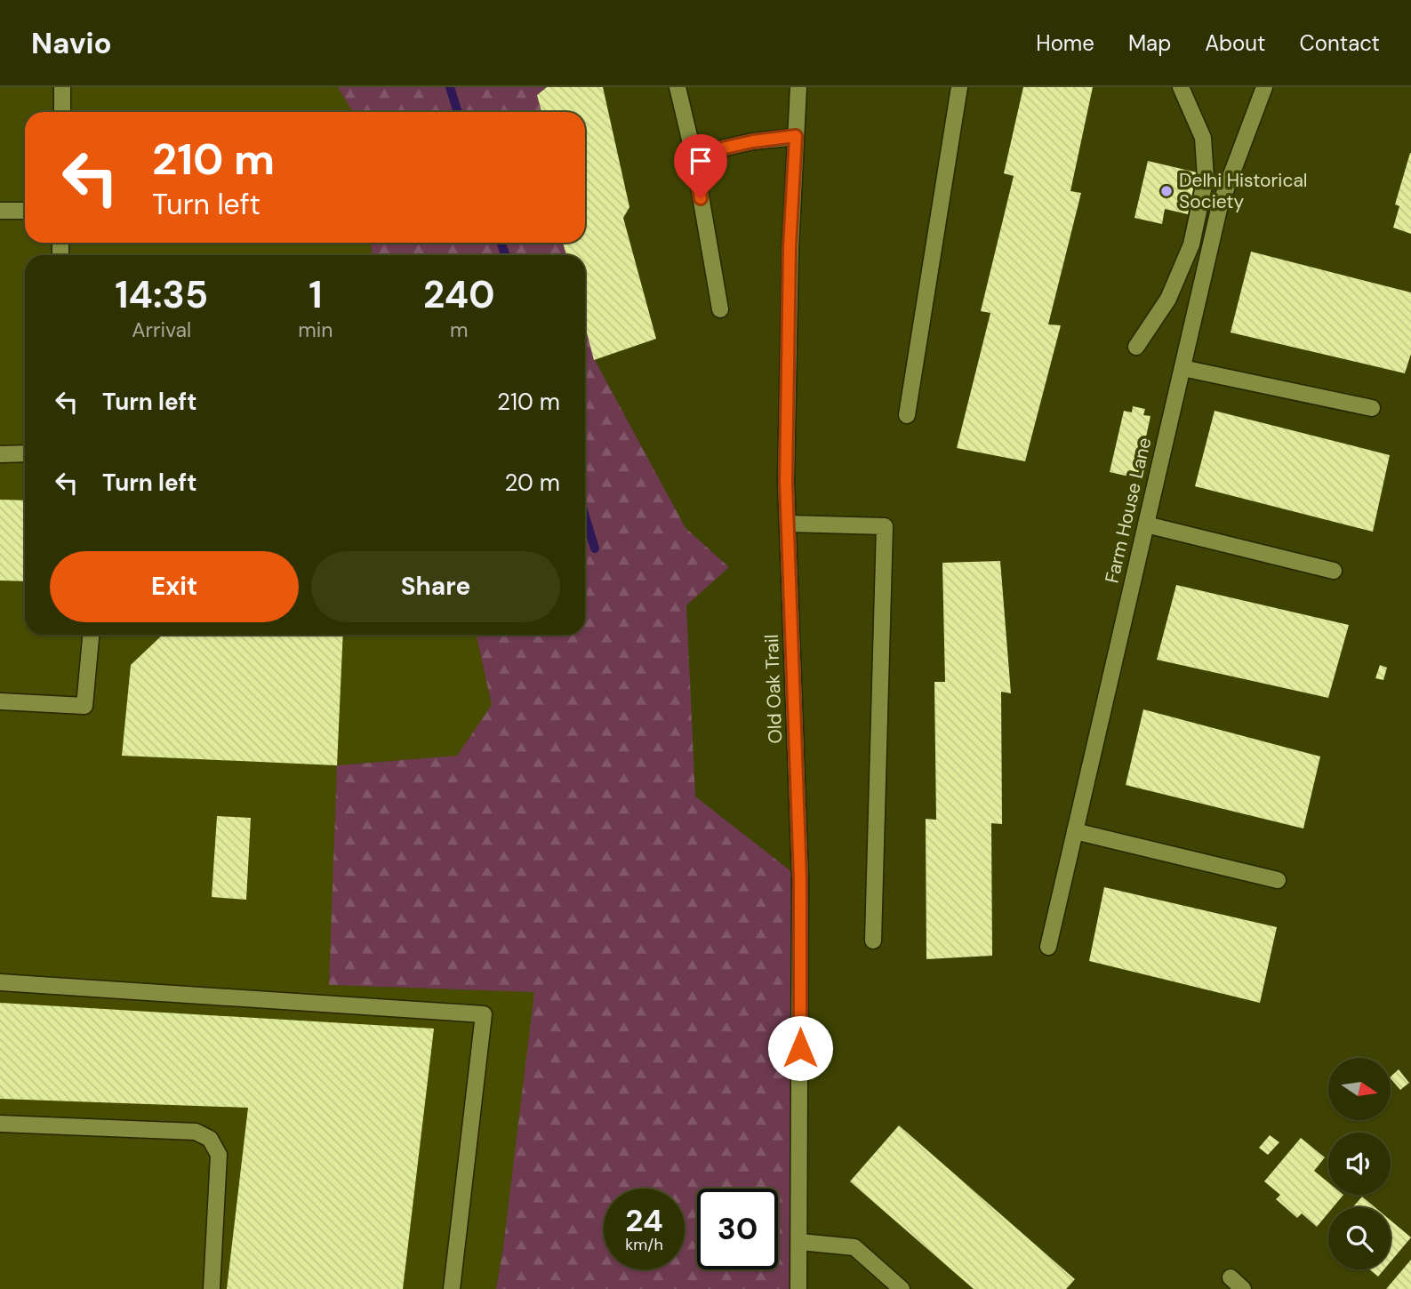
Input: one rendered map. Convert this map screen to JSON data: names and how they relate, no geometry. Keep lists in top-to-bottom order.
{
  "streets": {
    "street": ["Farm House Lane", "Old Oak Trail"]
  },
  "places": ["Delhi Historical Society"],
  "north": "right",
  "page": {
    "header": "Navio",
    "nav": [
      "Home",
      "Map",
      "About",
      "Contact"
    ],
    "turn": ["210 m", "Turn left"],
    "eta": [
      "14:35",
      "Arrival",
      "1",
      "min",
      "240",
      "m"
    ],
    "list": [
      {
        "name": "Turn left",
        "value": "210 m"
      },
      {
        "name": "Turn left",
        "value": "20 m"
      }
    ],
    "buttons": ["Exit", "Share"],
    "speed": "24 km/h",
    "limit": "30"
  }
}
